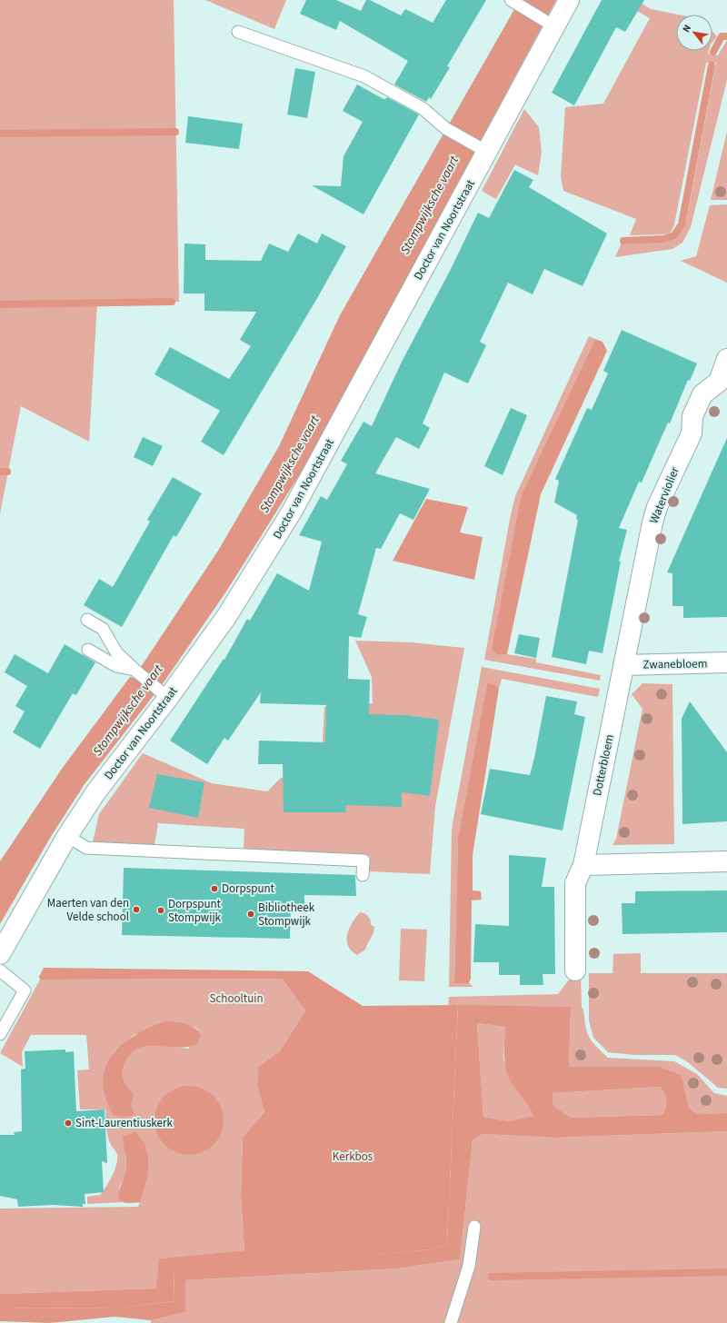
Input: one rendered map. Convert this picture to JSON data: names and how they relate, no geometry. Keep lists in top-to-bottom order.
{
  "streets": {
    "street": [
      "Doctor van Noortstraat",
      "Waterviolier",
      "Zwanebloem",
      "Dotterbloem"
    ]
  },
  "crossings": [
    ["Waterviolier", "Zwanebloem"],
    ["Waterviolier", "Dotterbloem"],
    ["Zwanebloem", "Dotterbloem"]
  ],
  "water": ["Stompwijksche vaart"],
  "parks": ["Schooltuin", "Kerkbos"],
  "places": [
    "Dorpspunt",
    "Maerten van den Velde school",
    "Dorpspunt Stompwijk",
    "Bibliotheek Stompwijk",
    "Sint-Laurentiuskerk"
  ],
  "north": "top left"
}
